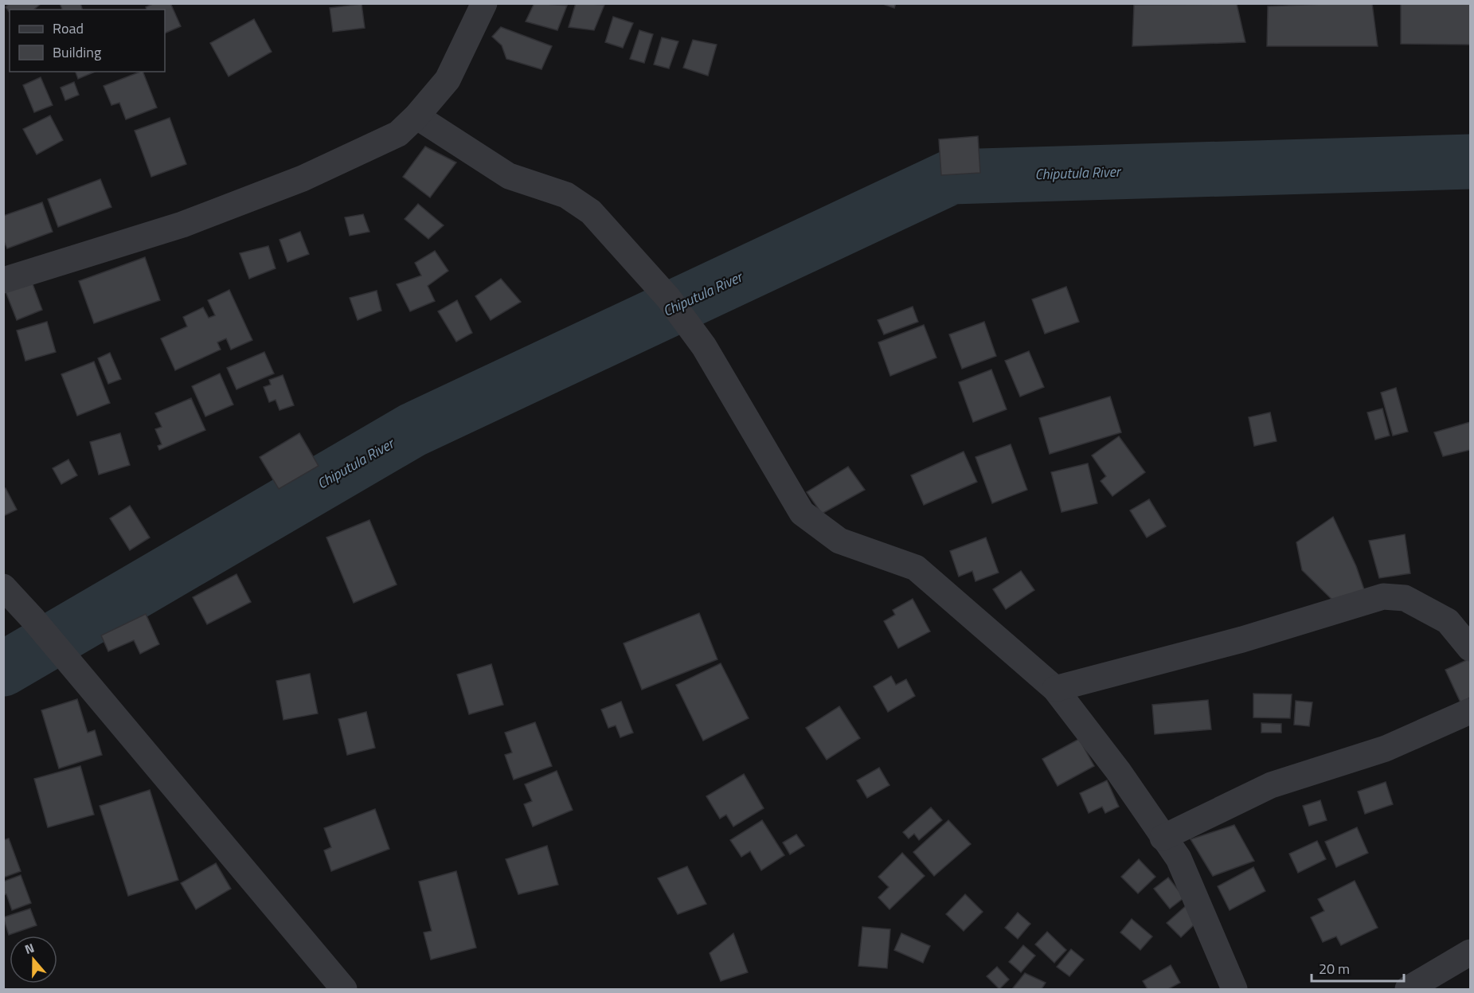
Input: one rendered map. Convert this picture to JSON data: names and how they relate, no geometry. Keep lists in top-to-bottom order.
{
  "water": ["Chiputula River"],
  "legend": ["Road", "Building"],
  "scale_bar": "20 m",
  "north": "top"
}
